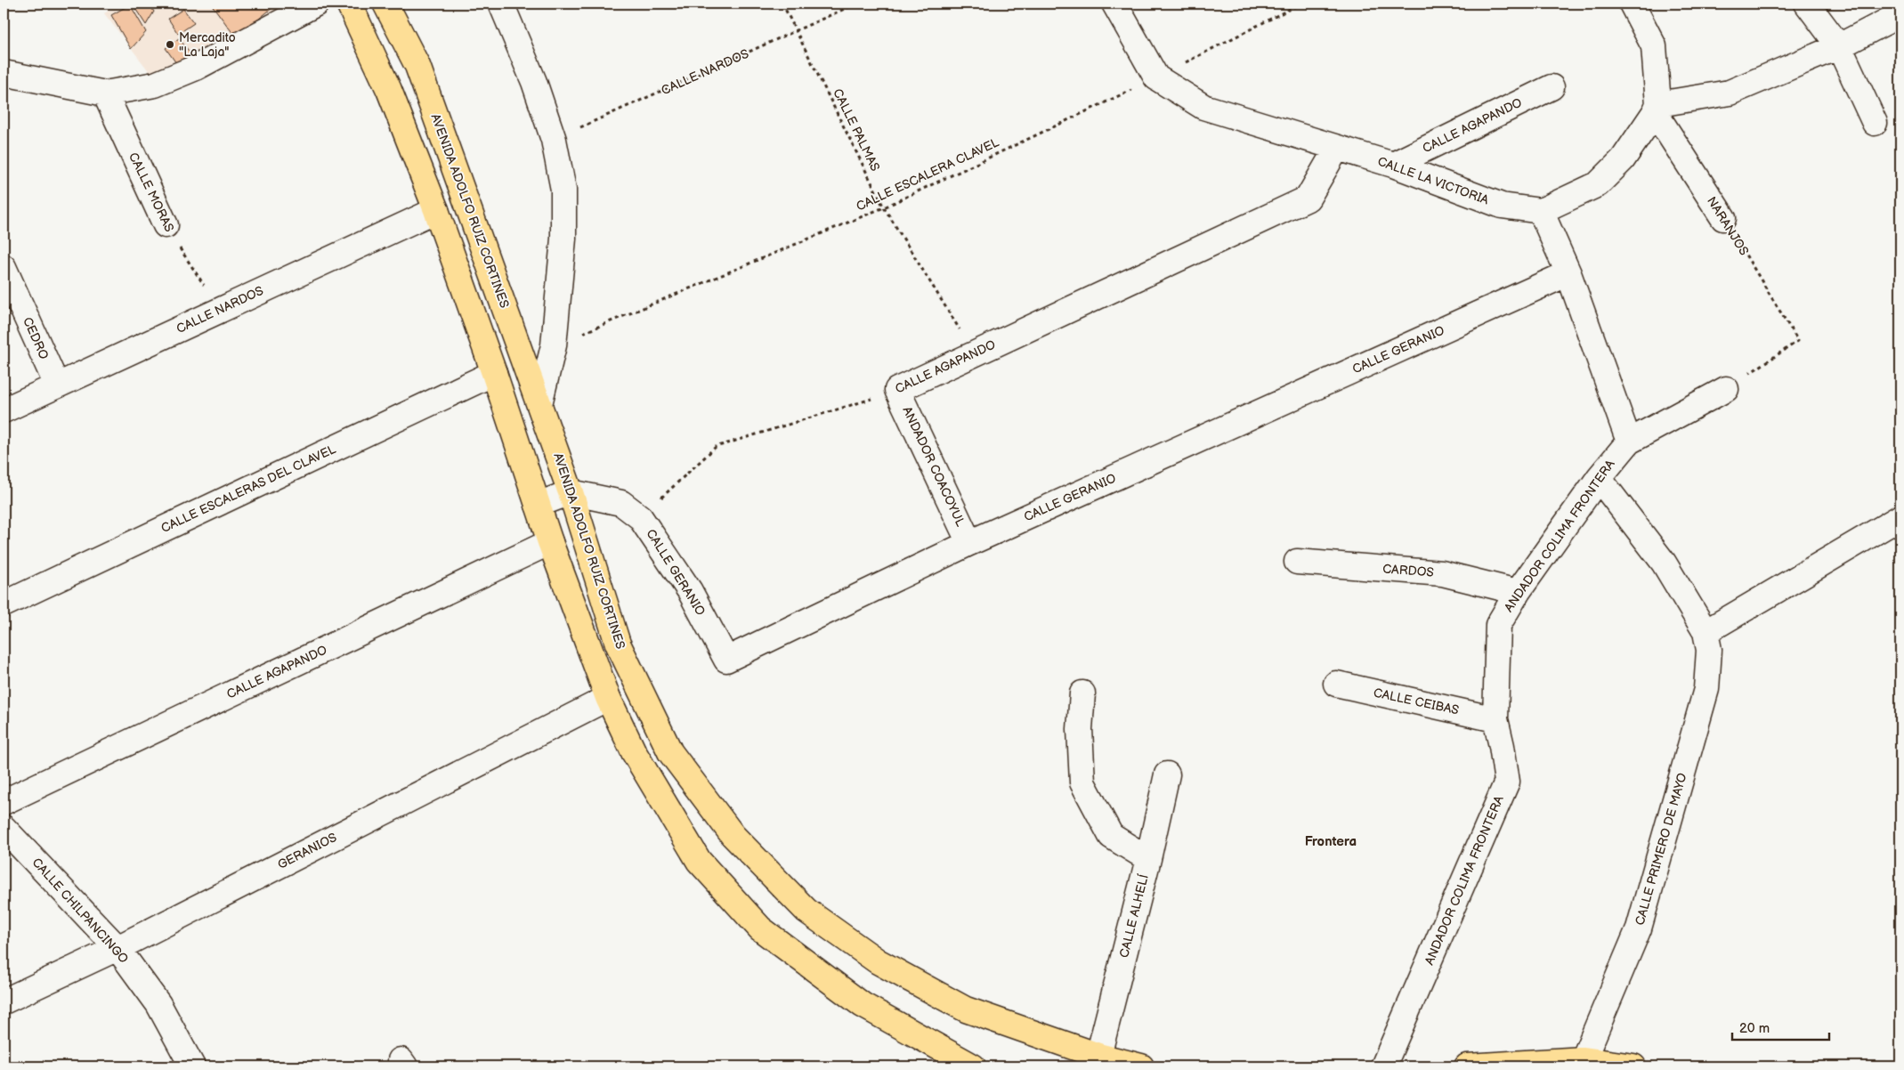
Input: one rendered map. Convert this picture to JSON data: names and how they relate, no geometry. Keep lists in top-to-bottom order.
{
  "streets": {
    "main road": ["AVENIDA ADOLFO RUIZ CORTINES"],
    "street": [
      "CALLE NARDOS",
      "CALLE AGAPANDO",
      "CALLE LA VICTORIA",
      "CALLE MORAS",
      "NARANJOS",
      "CEDRO",
      "CALLE GERANIO",
      "ANDADOR COACOYUL",
      "CALLE ESCALERAS DEL CLAVEL",
      "ANDADOR COLIMA FRONTERA",
      "CARDOS",
      "CALLE CEIBAS",
      "CALLE PRIMERO DE MAYO",
      "GERANIOS",
      "CALLE CHILPANCINGO",
      "CALLE ALHELÍ"
    ],
    "path": ["CALLE PALMAS", "CALLE ESCALERA CLAVEL"]
  },
  "crossings": [
    ["CALLE NARDOS", "CALLE PALMAS"],
    ["CALLE NARDOS", "CALLE MORAS"],
    ["CALLE NARDOS", "CEDRO"],
    ["CALLE AGAPANDO", "CALLE PALMAS"],
    ["CALLE AGAPANDO", "CALLE LA VICTORIA"],
    ["CALLE AGAPANDO", "CALLE GERANIO"],
    ["CALLE AGAPANDO", "ANDADOR COACOYUL"],
    ["CALLE PALMAS", "CALLE ESCALERA CLAVEL"],
    ["CALLE ESCALERA CLAVEL", "CALLE LA VICTORIA"],
    ["AVENIDA ADOLFO RUIZ CORTINES", "CALLE ALHELÍ"],
    ["CALLE GERANIO", "ANDADOR COACOYUL"],
    ["ANDADOR COLIMA FRONTERA", "CARDOS"],
    ["ANDADOR COLIMA FRONTERA", "CALLE CEIBAS"],
    ["ANDADOR COLIMA FRONTERA", "CALLE PRIMERO DE MAYO"],
    ["GERANIOS", "CALLE CHILPANCINGO"]
  ],
  "districts": ["Frontera"],
  "places": ["Mercadito \"La Laja\""],
  "scale_bar": "20 m"
}
